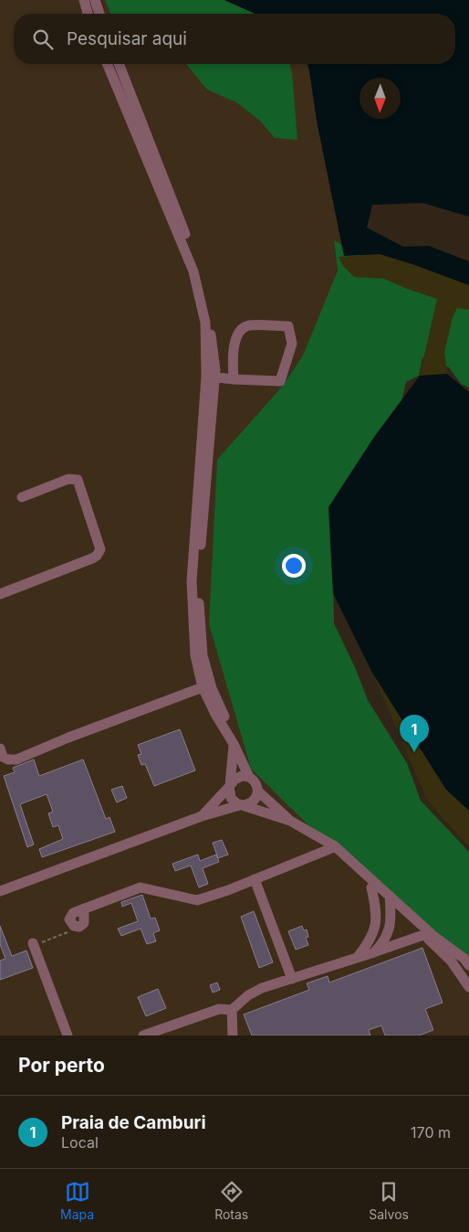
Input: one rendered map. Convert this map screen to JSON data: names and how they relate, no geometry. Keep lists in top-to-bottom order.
{
  "north": "bottom",
  "page": {
    "search": "Pesquisar aqui",
    "pins": "1",
    "heading": "Por perto",
    "list": [
      {
        "mark": "1",
        "name": "Praia de Camburi",
        "note": "Local",
        "value": "170 m"
      }
    ],
    "nav": ["Mapa", "Rotas", "Salvos"]
  }
}
